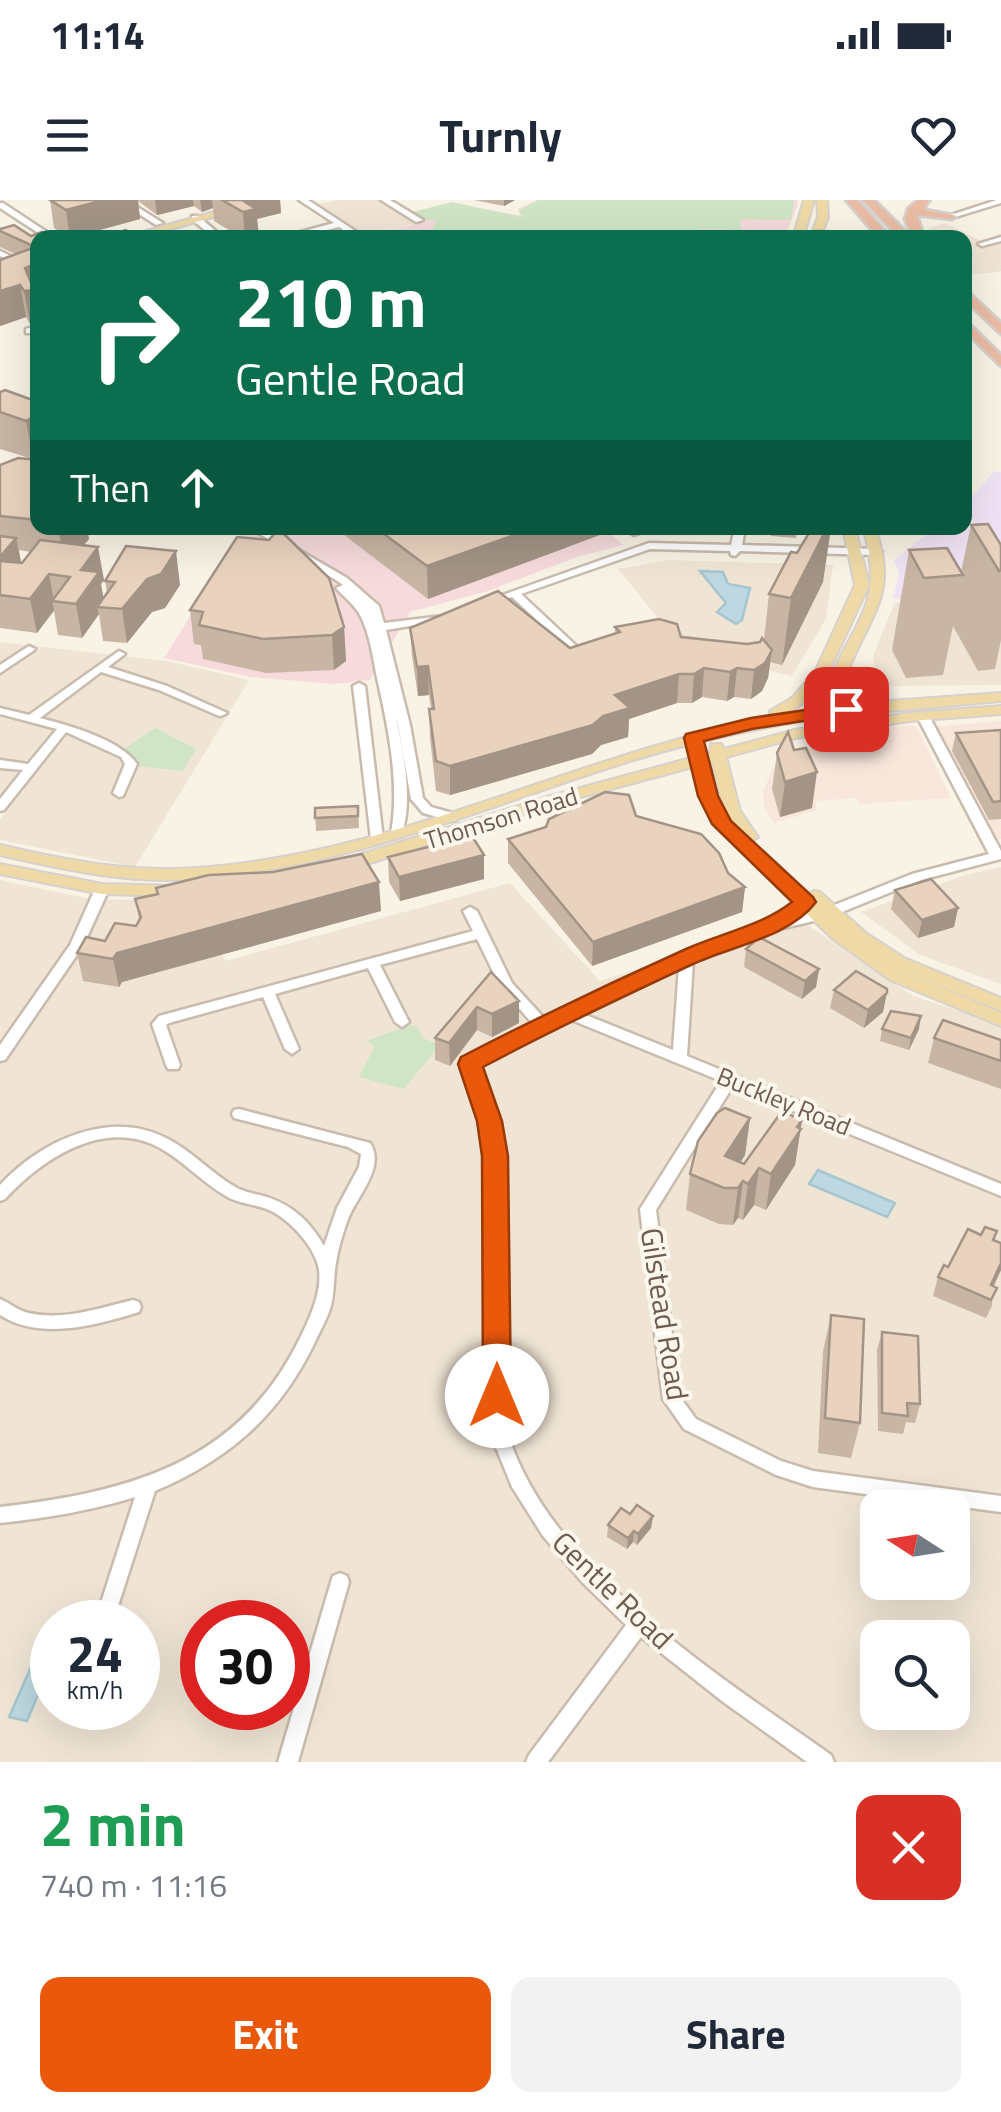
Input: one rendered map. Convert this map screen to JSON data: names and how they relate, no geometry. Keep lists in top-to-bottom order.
{
  "streets": {
    "main road": ["Thomson Road"],
    "street": ["Buckley Road", "Gilstead Road", "Gentle Road"]
  },
  "crossings": [
    ["Buckley Road", "Gilstead Road"],
    ["Buckley Road", "Gentle Road"]
  ],
  "north": "left",
  "page": {
    "status": "11:14",
    "header": "Turnly",
    "turn": ["210 m", "Gentle Road"],
    "then": "Then",
    "speed": "24 km/h",
    "limit": "30",
    "heading": ["2 min", "740 m · 11:16"],
    "buttons": ["Exit", "Share"]
  }
}
